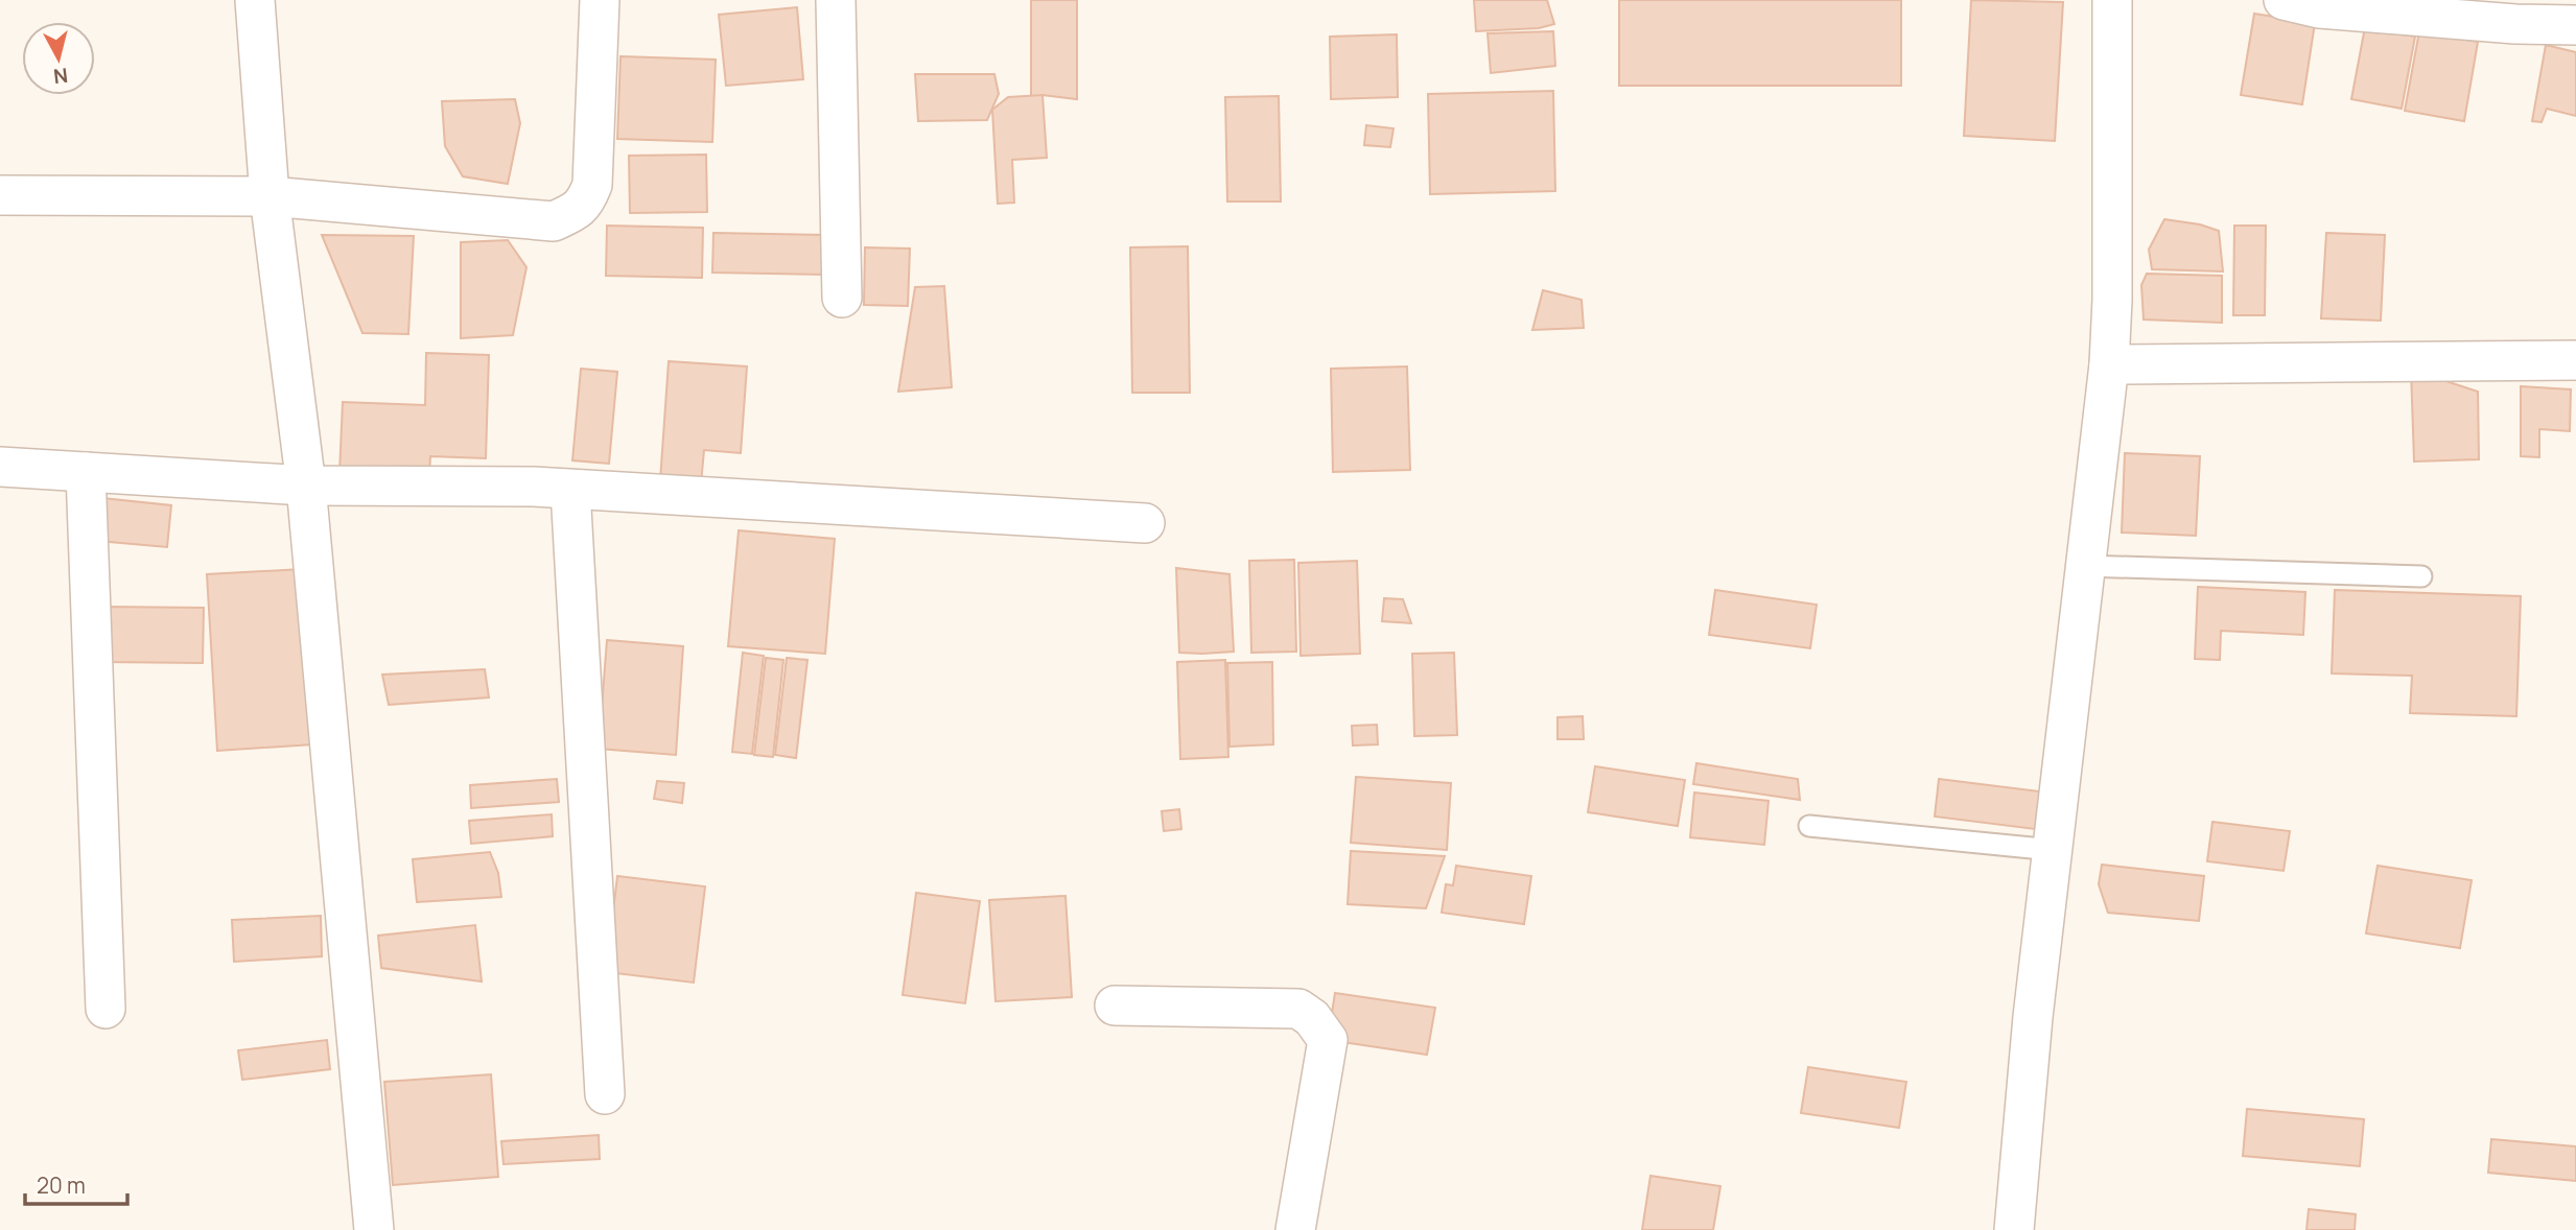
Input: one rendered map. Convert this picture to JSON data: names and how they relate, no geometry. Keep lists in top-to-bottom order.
{
  "scale_bar": "20 m",
  "north": "bottom"
}
